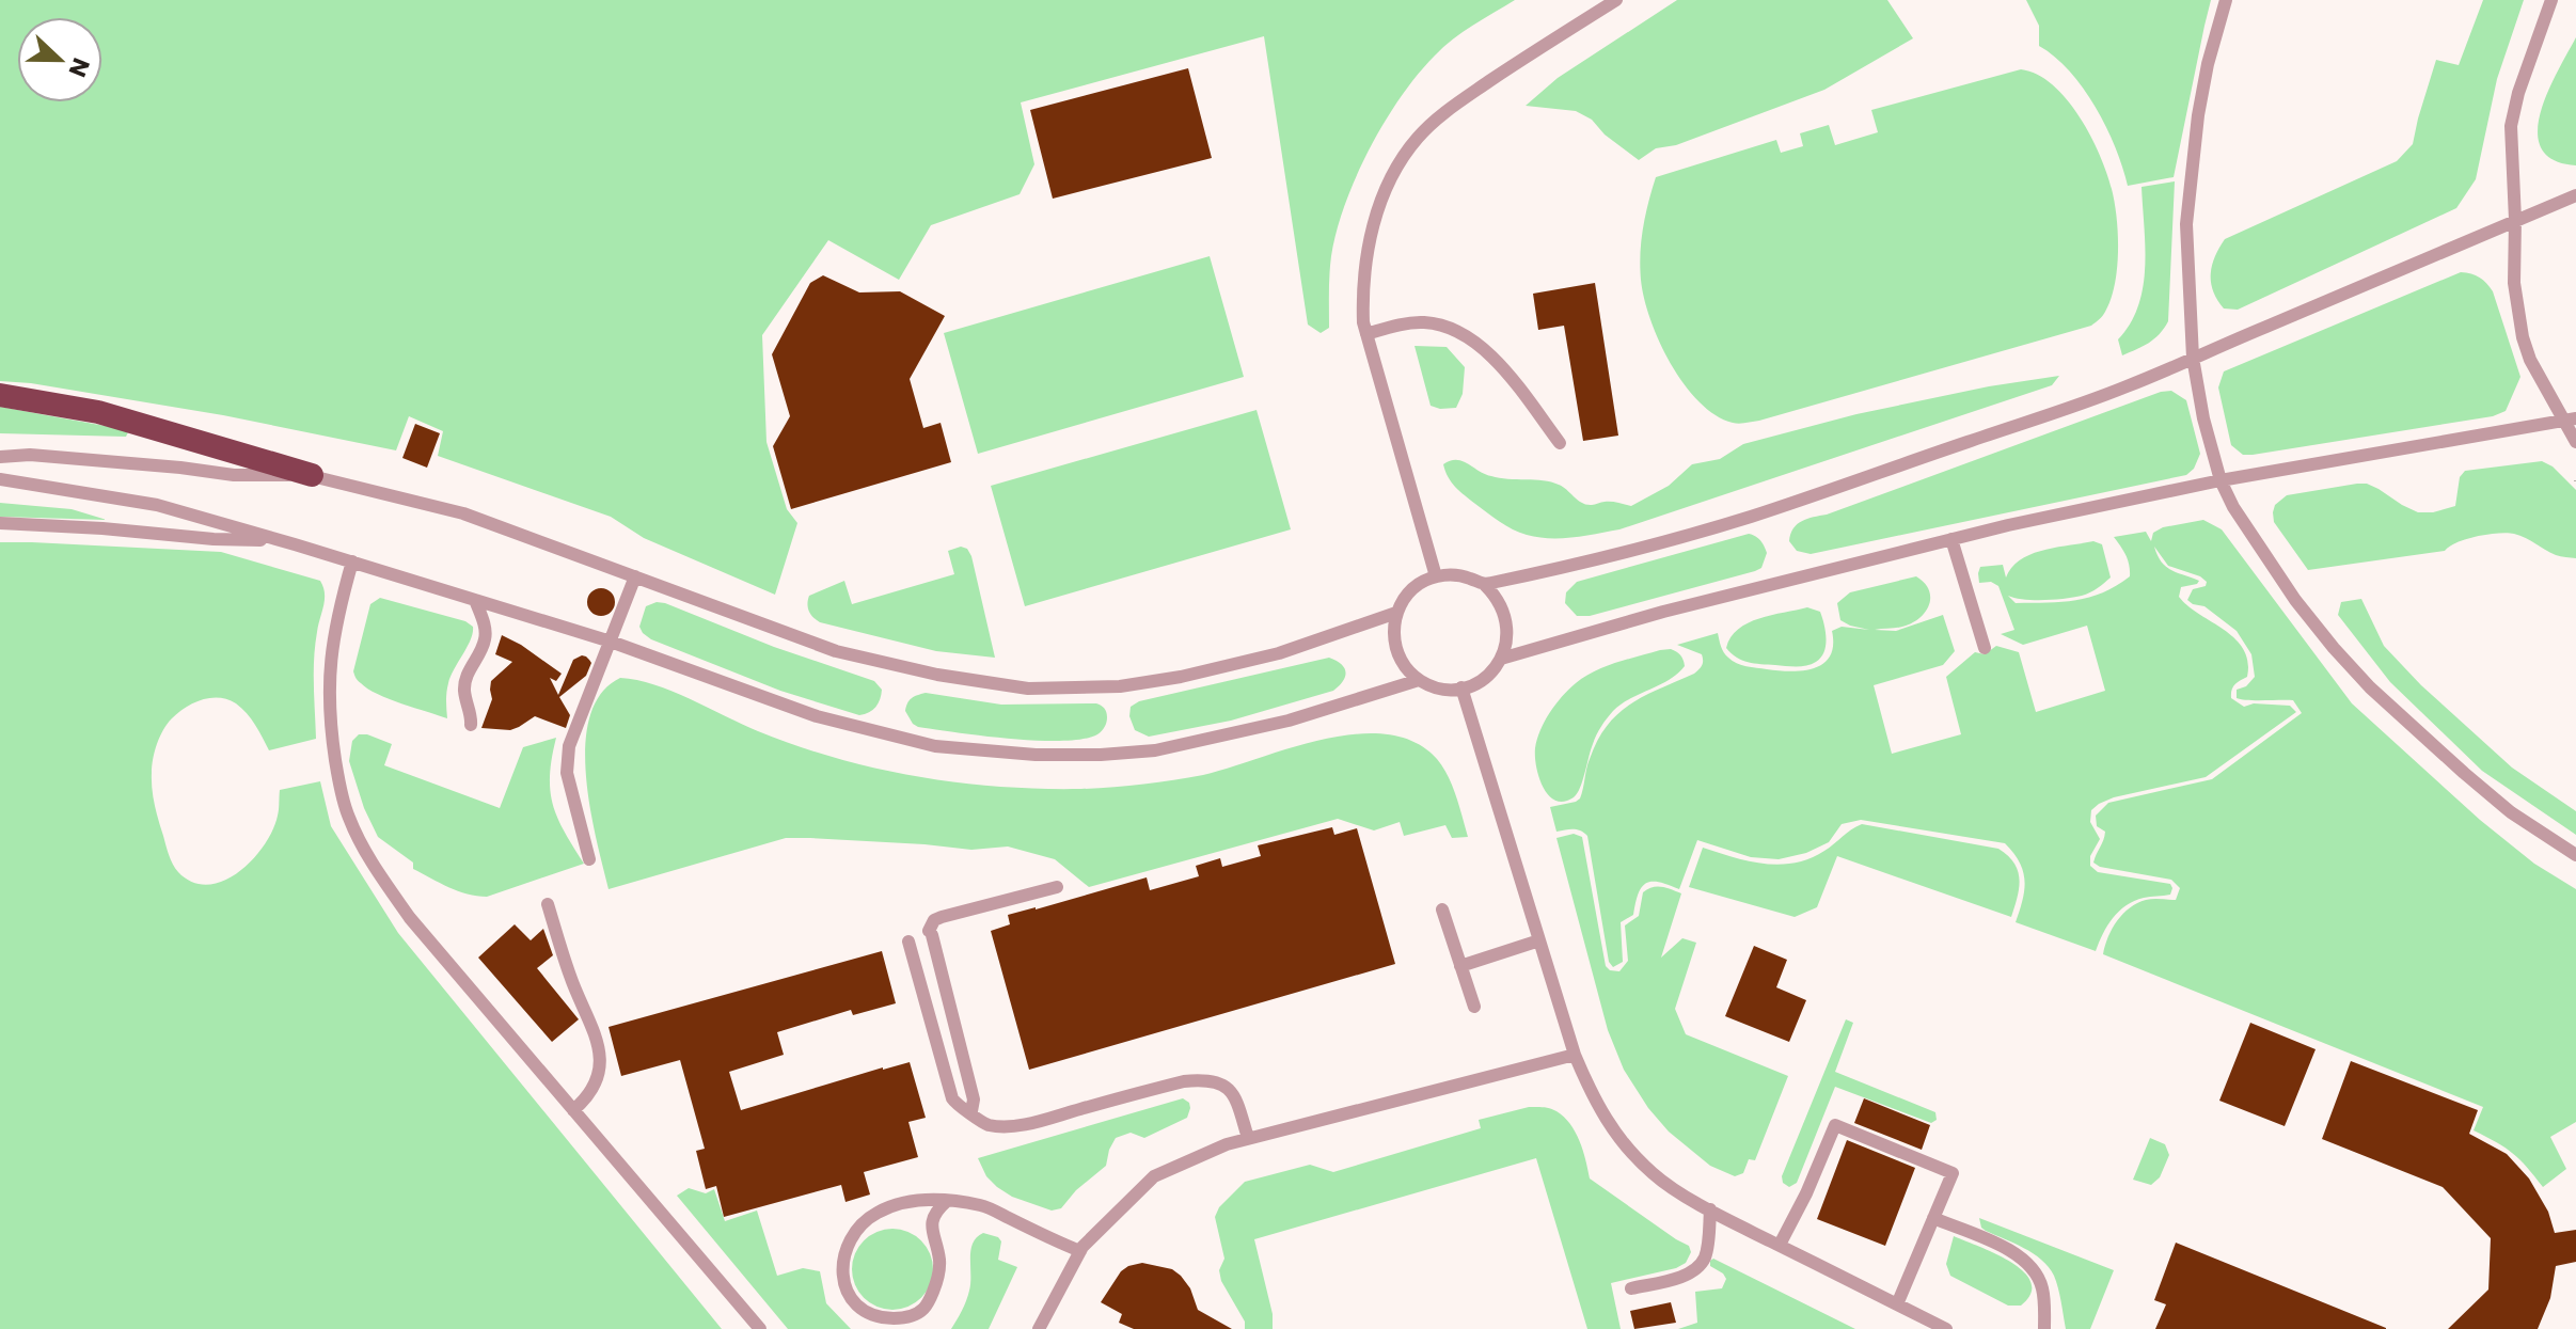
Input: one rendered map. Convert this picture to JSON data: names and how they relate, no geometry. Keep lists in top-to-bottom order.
{
  "north": "right"
}
